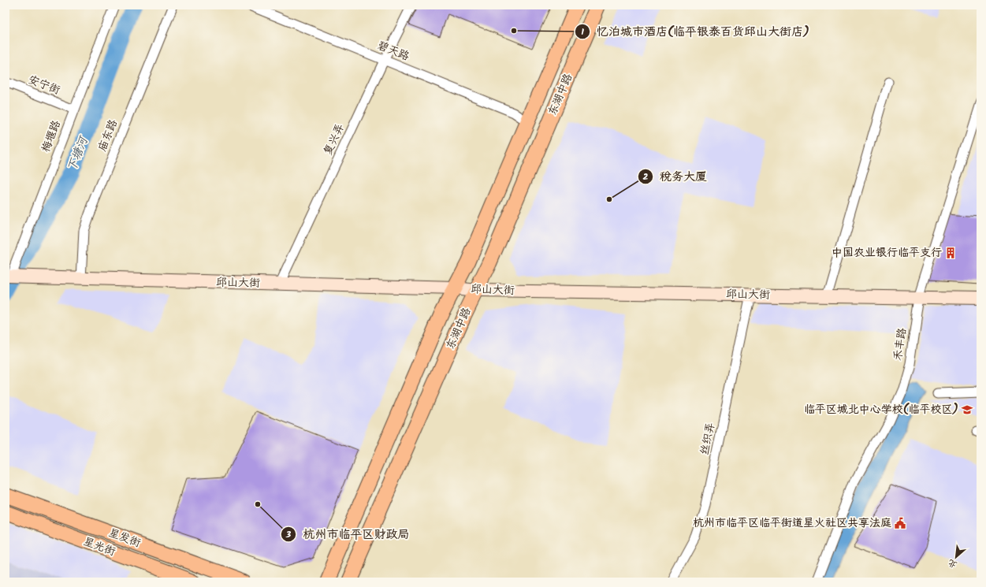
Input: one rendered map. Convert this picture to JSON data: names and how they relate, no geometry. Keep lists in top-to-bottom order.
{
  "streets": {
    "main road": [
      "东湖中路",
      "邱山大街",
      "星发街",
      "星光街"
    ],
    "street": [
      "碧天路",
      "安宁街",
      "庙东路",
      "梅堰路",
      "复兴弄",
      "禾丰路",
      "丝织弄"
    ]
  },
  "crossings": [
    ["碧天路", "东湖中路"],
    ["碧天路", "复兴弄"],
    ["安宁街", "梅堰路"],
    ["东湖中路", "邱山大街"],
    ["庙东路", "邱山大街"],
    ["梅堰路", "邱山大街"],
    ["复兴弄", "邱山大街"],
    ["邱山大街", "禾丰路"],
    ["邱山大街", "丝织弄"]
  ],
  "water": ["下塘河"],
  "places": {
    "other": ["忆泊城市酒店(临平银泰百货邱山大街店)", "税务大厦", "杭州市临平区财政局"],
    "building": ["中国农业银行临平支行"],
    "school or university": ["临平区城北中心学校(临平校区)"],
    "public building": ["杭州市临平区临平街道星火社区共享法庭"]
  },
  "north": "bottom left"
}
